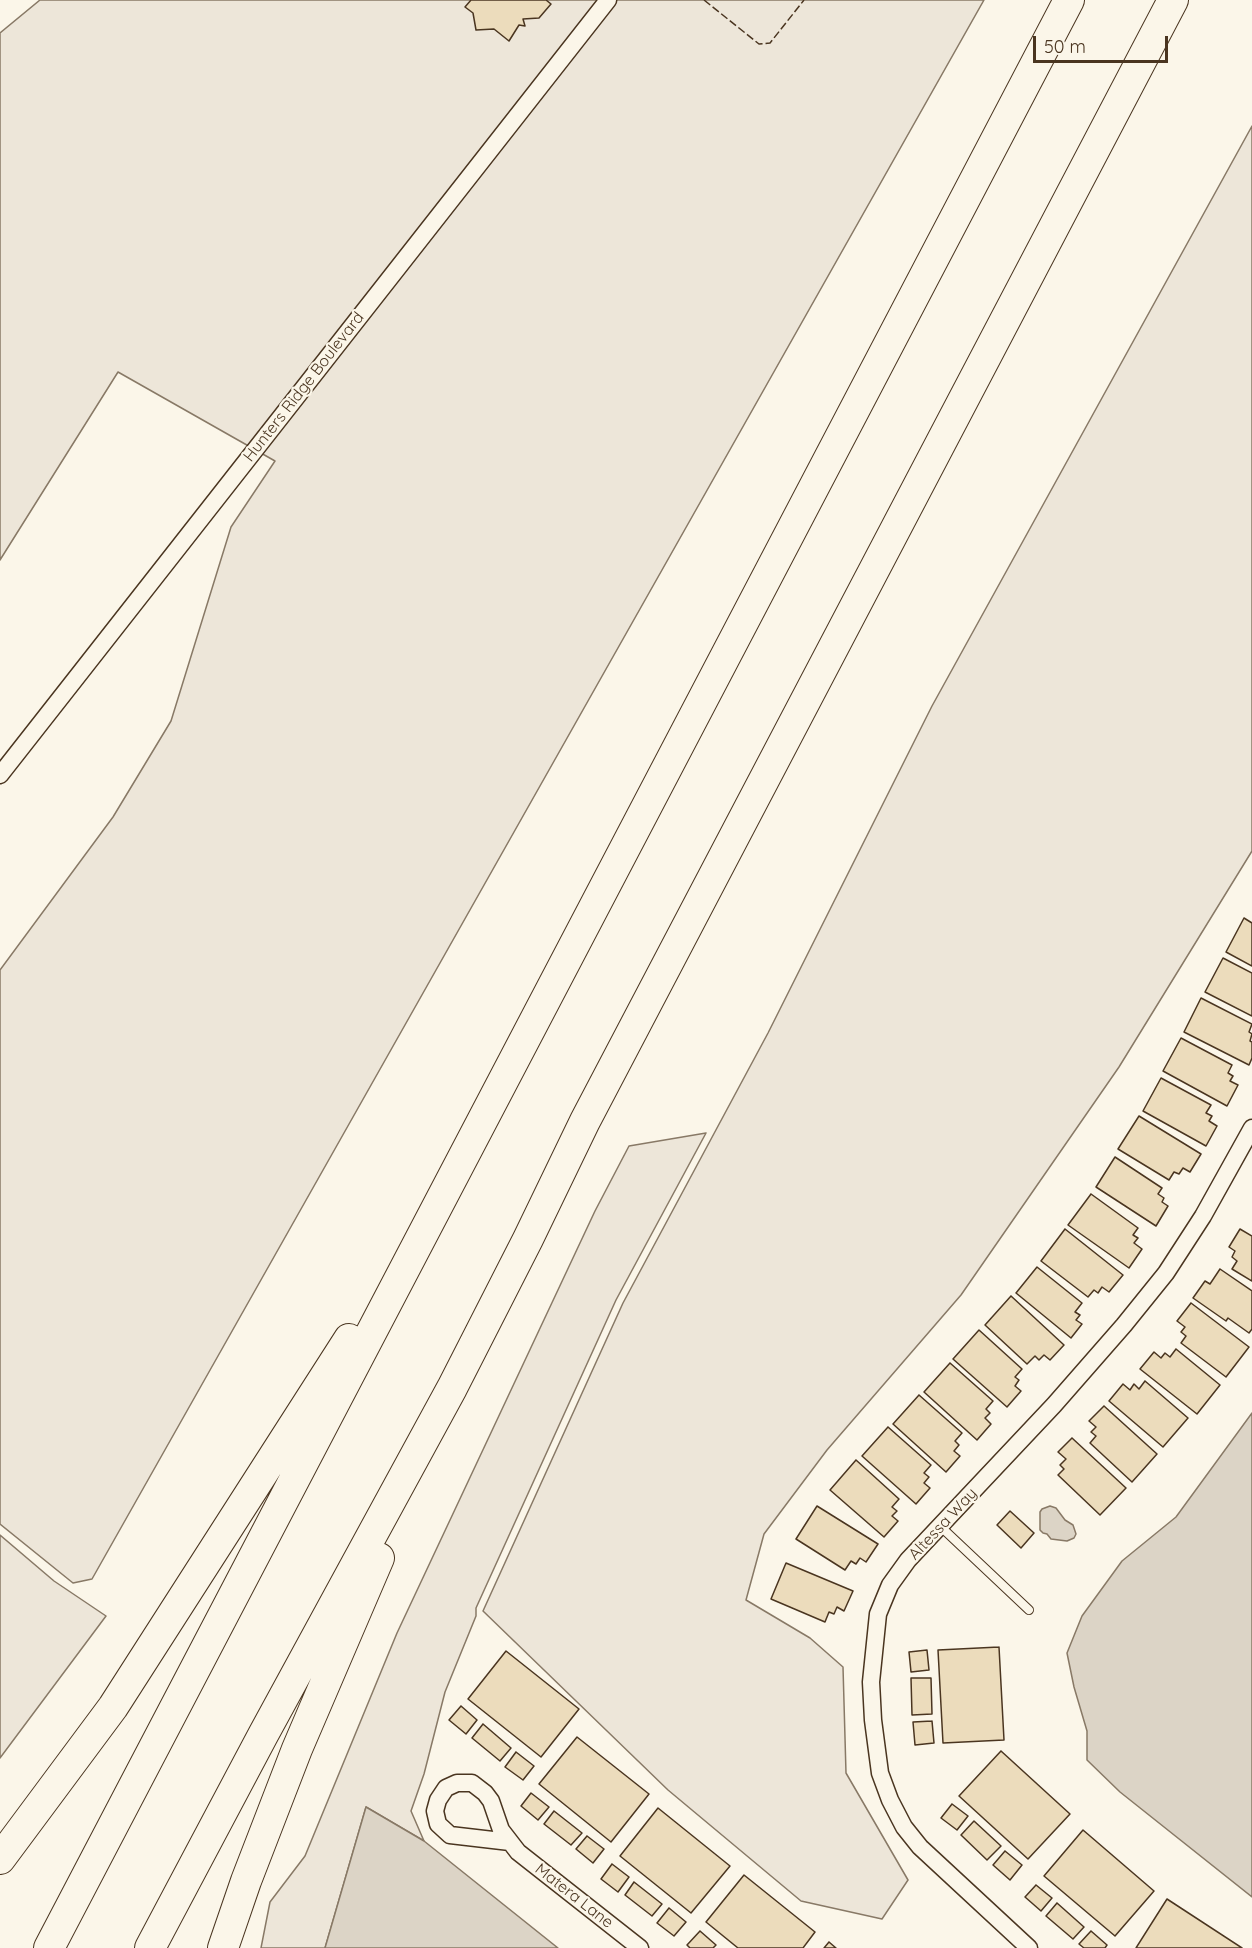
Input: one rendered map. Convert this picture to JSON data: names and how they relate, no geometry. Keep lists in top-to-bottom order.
{
  "streets": {
    "street": ["Hunters Ridge Boulevard", "Altessa Way", "Matera Lane"]
  },
  "scale_bar": "50 m"
}
